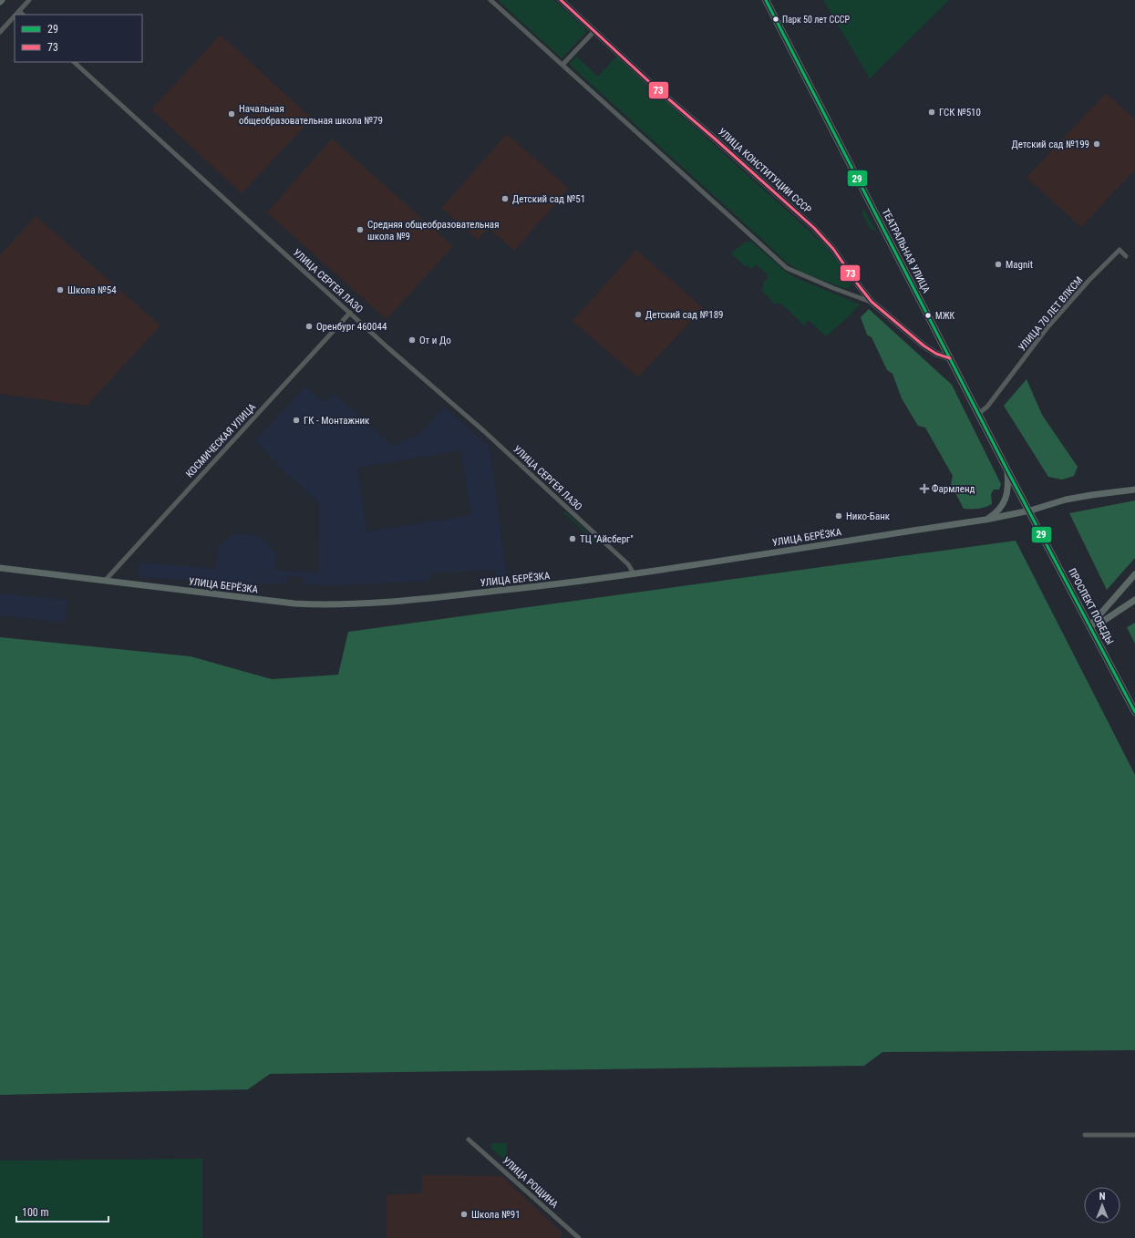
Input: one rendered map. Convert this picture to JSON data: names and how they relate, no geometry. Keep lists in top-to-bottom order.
{
  "streets": {
    "main road": [
      "УЛИЦА КОНСТИТУЦИИ СССР",
      "ТЕАТРАЛЬНАЯ УЛИЦА",
      "УЛИЦА БЕРЁЗКА",
      "ПРОСПЕКТ ПОБЕДЫ"
    ],
    "street": [
      "УЛИЦА СЕРГЕЯ ЛАЗО",
      "УЛИЦА 70 ЛЕТ ВЛКСМ",
      "КОСМИЧЕСКАЯ УЛИЦА",
      "УЛИЦА РОЩИНА"
    ]
  },
  "crossings": [
    ["УЛИЦА КОНСТИТУЦИИ СССР", "ТЕАТРАЛЬНАЯ УЛИЦА"],
    ["ТЕАТРАЛЬНАЯ УЛИЦА", "УЛИЦА 70 ЛЕТ ВЛКСМ"],
    ["ТЕАТРАЛЬНАЯ УЛИЦА", "УЛИЦА БЕРЁЗКА"],
    ["ТЕАТРАЛЬНАЯ УЛИЦА", "ПРОСПЕКТ ПОБЕДЫ"],
    ["УЛИЦА СЕРГЕЯ ЛАЗО", "КОСМИЧЕСКАЯ УЛИЦА"],
    ["УЛИЦА СЕРГЕЯ ЛАЗО", "УЛИЦА БЕРЁЗКА"],
    ["КОСМИЧЕСКАЯ УЛИЦА", "УЛИЦА БЕРЁЗКА"],
    ["УЛИЦА БЕРЁЗКА", "ПРОСПЕКТ ПОБЕДЫ"]
  ],
  "places": {
    "other": [
      "Парк 50 лет СССР",
      "ГСК №510",
      "Начальная общеобразовательная школа №79",
      "Детский сад №199",
      "Детский сад №51",
      "Средняя общеобразовательная школа №9",
      "Magnit",
      "Школа №54",
      "Детский сад №189",
      "МЖК",
      "Оренбург 460044",
      "От и До",
      "ГК - Монтажник",
      "Нико-Банк",
      "ТЦ \"Айсберг\"",
      "Школа №91"
    ],
    "health": ["Фармленд"]
  },
  "lines": ["transit line 29", "transit line 73"],
  "legend": ["29", "73"],
  "scale_bar": "100 m",
  "north": "top"
}
